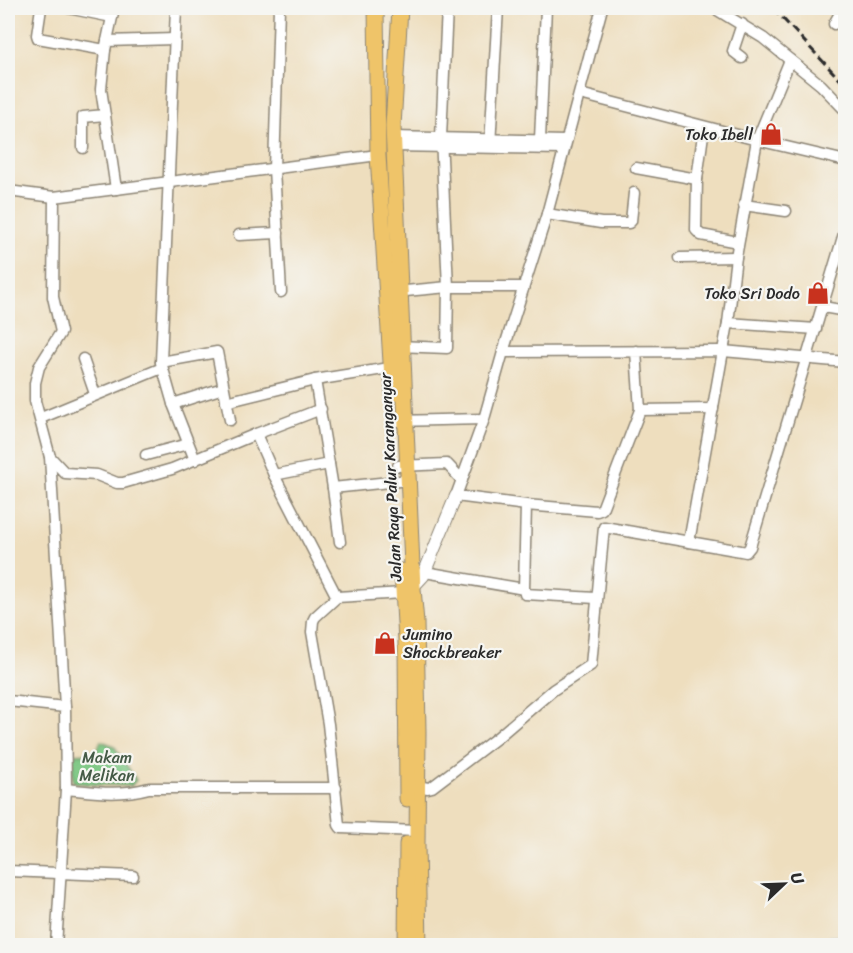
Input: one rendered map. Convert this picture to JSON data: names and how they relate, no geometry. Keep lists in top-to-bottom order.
{
  "streets": {
    "main road": ["Jalan Raya Palur Karanganyar"]
  },
  "parks": ["Makam Melikan"],
  "places": {
    "shop": ["Toko Ibell", "Toko Sri Dodo", "Jumino Shockbreaker"]
  },
  "north": "top right"
}
